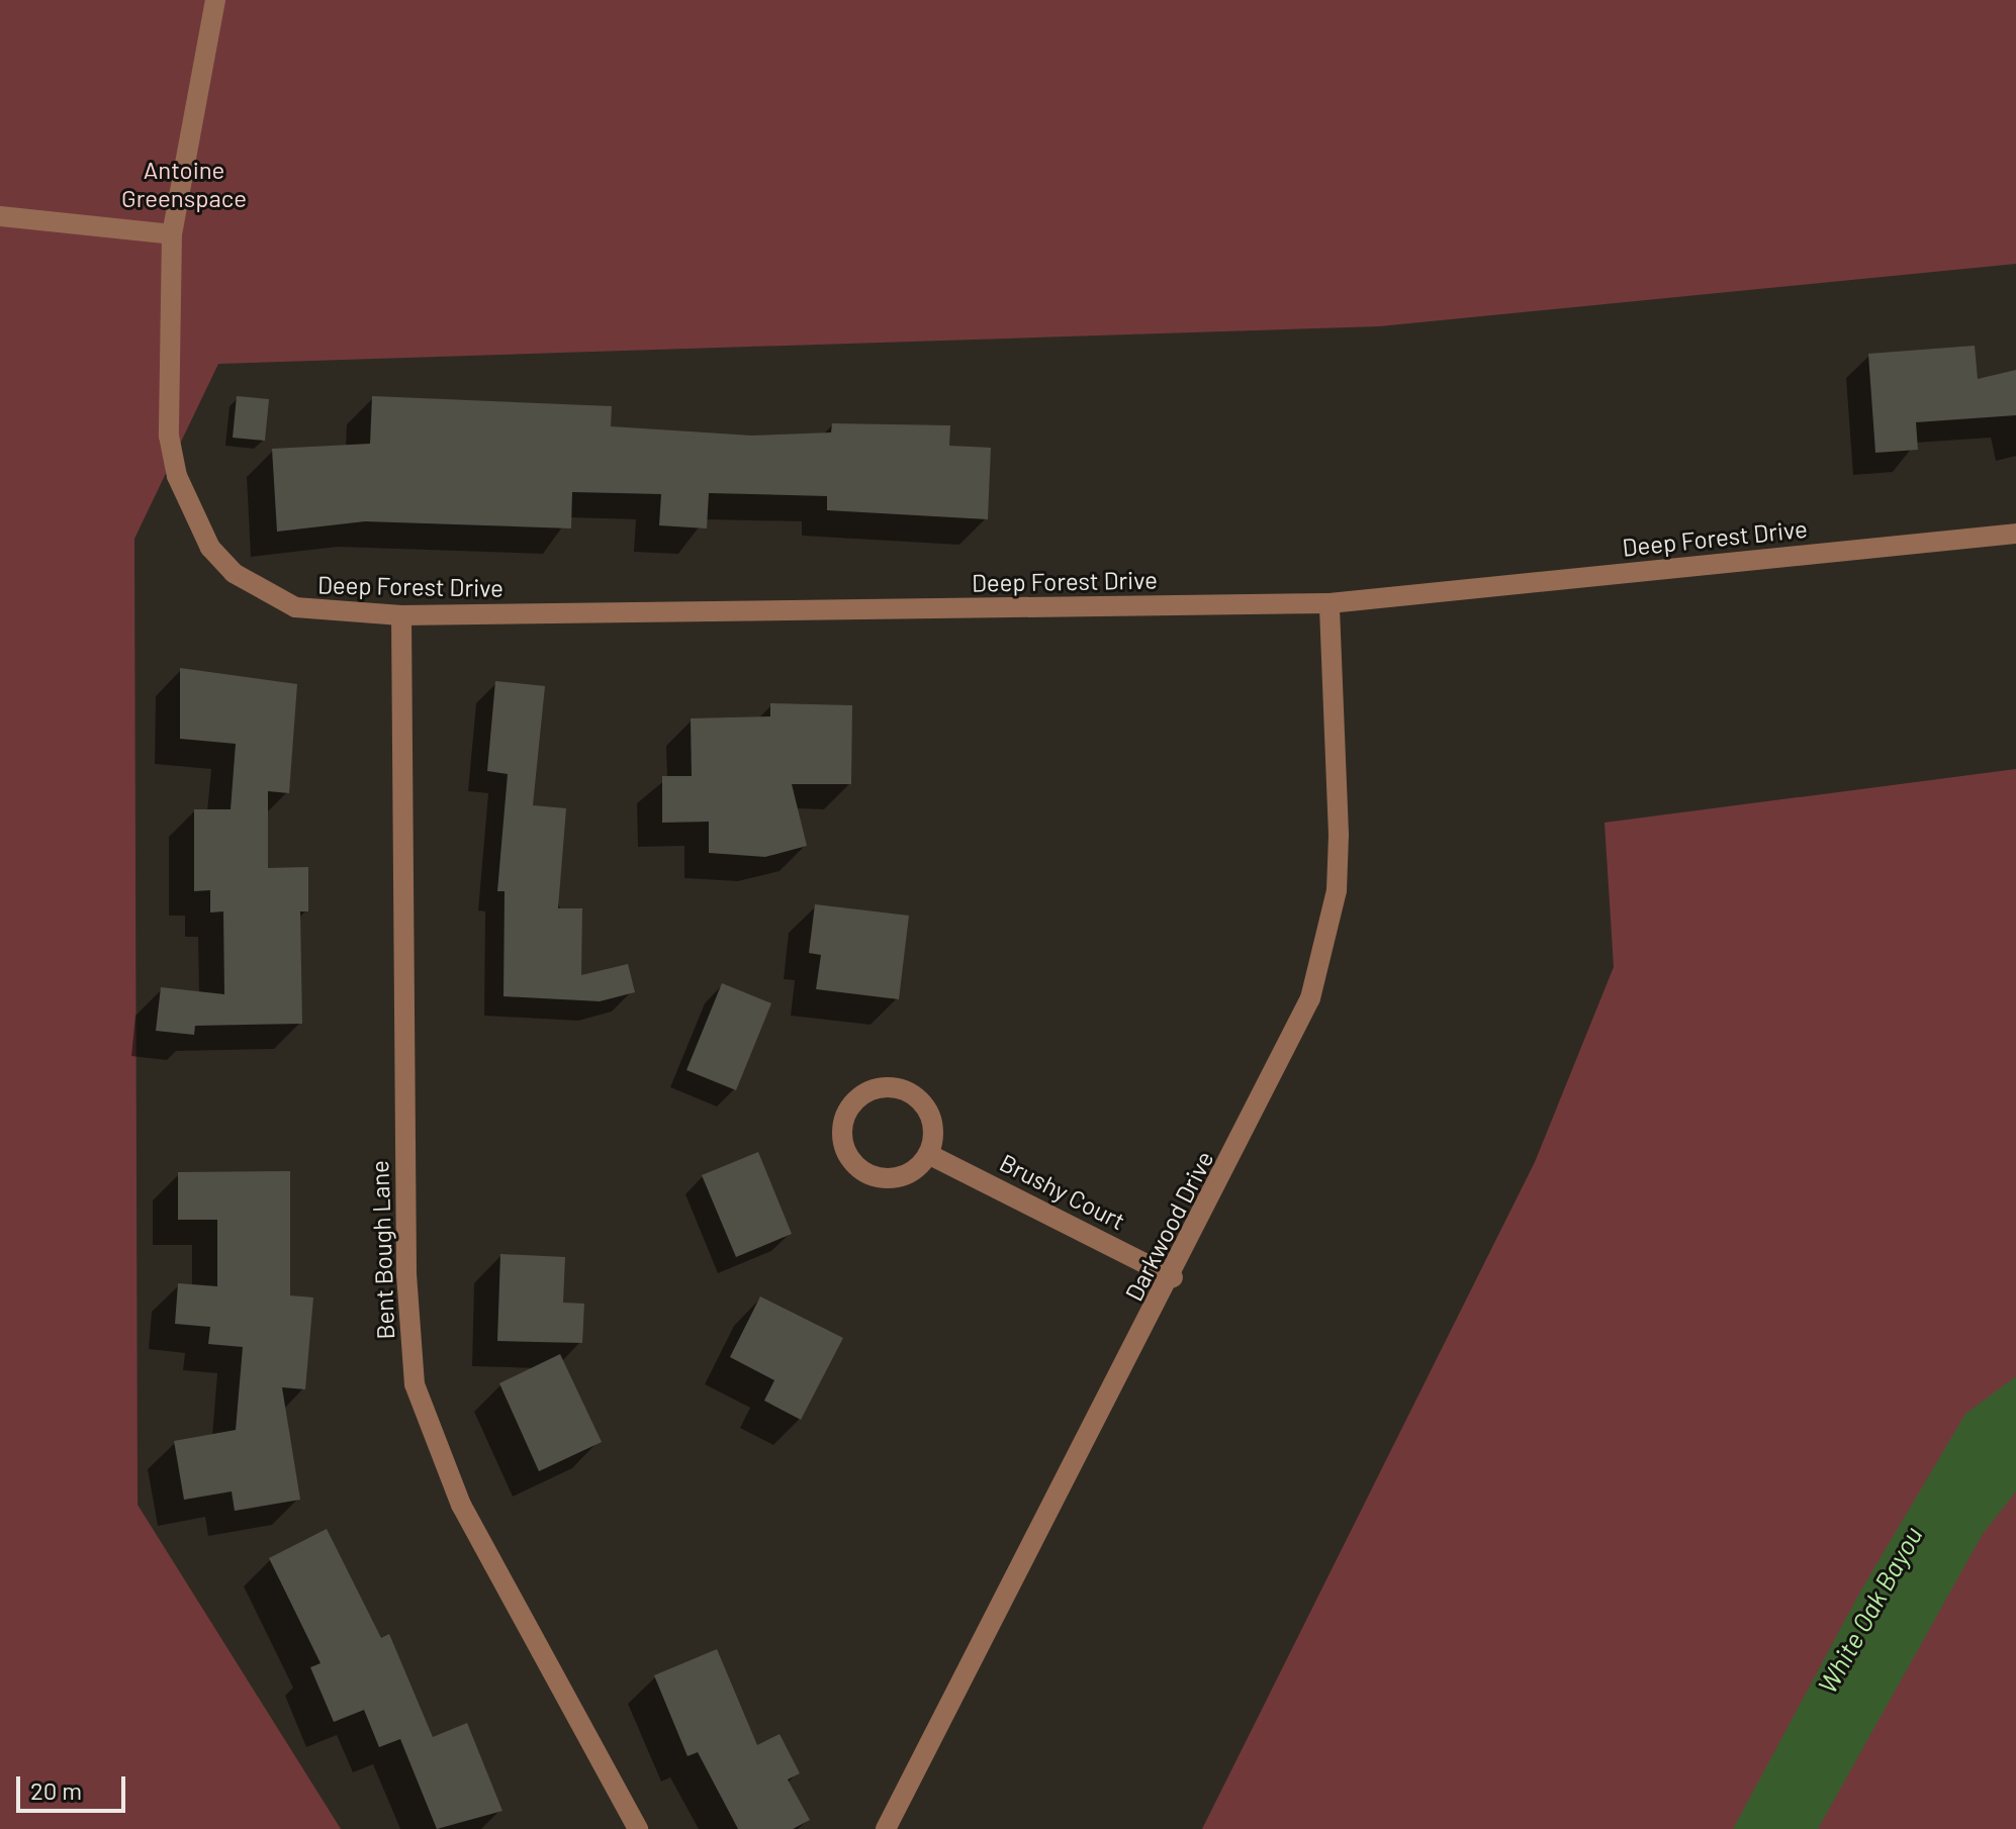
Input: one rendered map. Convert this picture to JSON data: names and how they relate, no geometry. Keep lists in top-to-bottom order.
{
  "streets": {
    "street": [
      "Deep Forest Drive",
      "Brushy Court",
      "Darkwood Drive",
      "Bent Bough Lane"
    ]
  },
  "crossings": [
    ["Deep Forest Drive", "Darkwood Drive"],
    ["Deep Forest Drive", "Bent Bough Lane"],
    ["Brushy Court", "Darkwood Drive"]
  ],
  "water": ["White Oak Bayou"],
  "parks": ["Antoine Greenspace"],
  "scale_bar": "20 m"
}
